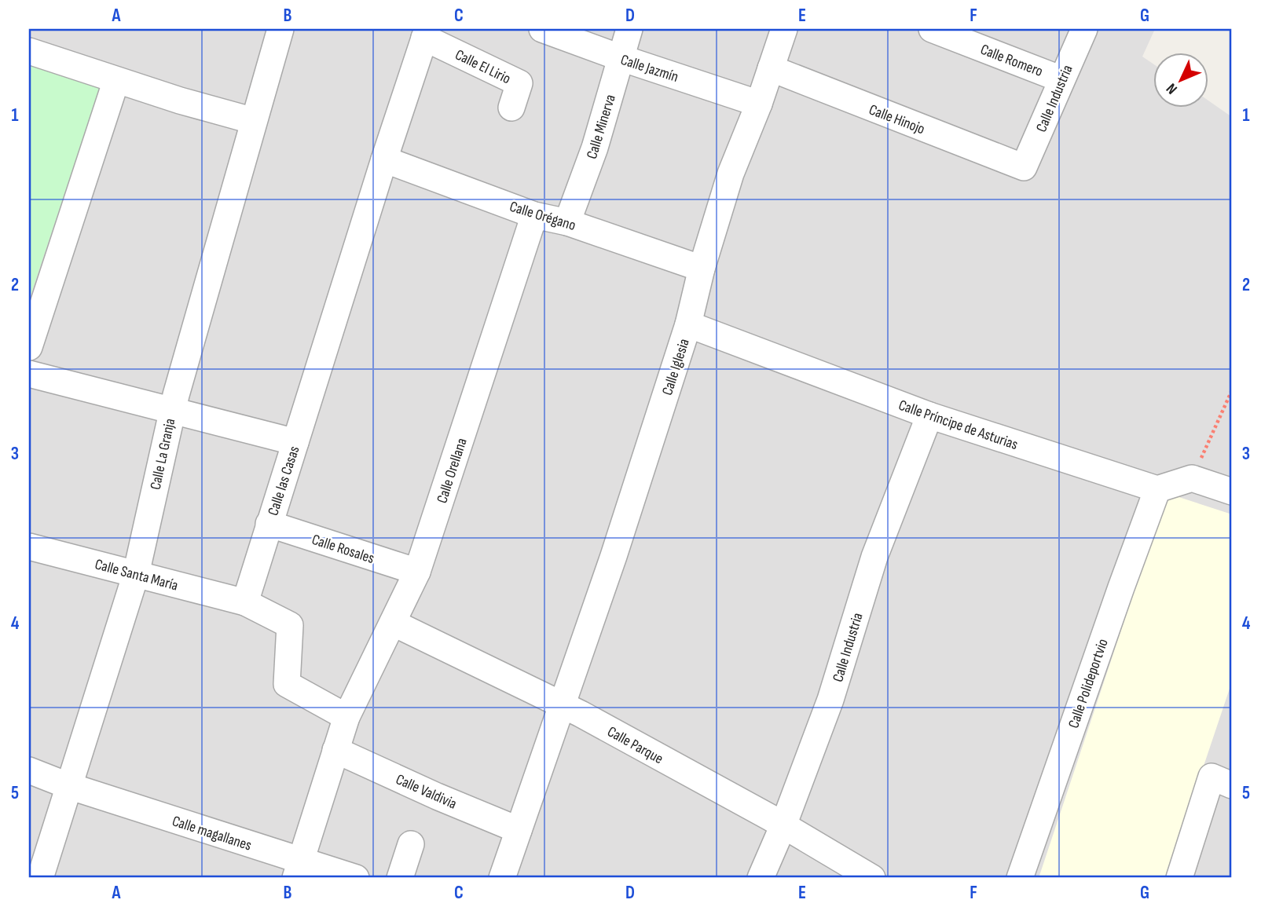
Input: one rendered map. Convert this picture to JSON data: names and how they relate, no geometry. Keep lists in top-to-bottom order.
{
  "streets": {
    "street": [
      "Calle Romero",
      "Calle El Lirio",
      "Calle Jazmín",
      "Calle Industria",
      "Calle Hinojo",
      "Calle Minerva",
      "Calle Orégano",
      "Calle Iglesia",
      "Calle Príncipe de Asturias",
      "Calle La Granja",
      "Calle Orellana",
      "Calle las Casas",
      "Calle Rosales",
      "Calle Santa María",
      "Calle Polideportvio",
      "Calle Parque",
      "Calle Valdivia",
      "Calle magallanes"
    ]
  },
  "crossings": [
    ["Calle Romero", "Calle Industria"],
    ["Calle El Lirio", "Calle las Casas"],
    ["Calle Jazmín", "Calle Minerva"],
    ["Calle Jazmín", "Calle Iglesia"],
    ["Calle Industria", "Calle Hinojo"],
    ["Calle Industria", "Calle Príncipe de Asturias"],
    ["Calle Industria", "Calle Parque"],
    ["Calle Hinojo", "Calle Iglesia"],
    ["Calle Minerva", "Calle Orégano"],
    ["Calle Orégano", "Calle Iglesia"],
    ["Calle Orégano", "Calle Orellana"],
    ["Calle Orégano", "Calle las Casas"],
    ["Calle Iglesia", "Calle Príncipe de Asturias"],
    ["Calle Iglesia", "Calle Parque"],
    ["Calle Iglesia", "Calle Valdivia"],
    ["Calle Príncipe de Asturias", "Calle Polideportvio"],
    ["Calle La Granja", "Calle Santa María"],
    ["Calle La Granja", "Calle magallanes"],
    ["Calle Orellana", "Calle Rosales"],
    ["Calle Orellana", "Calle Parque"],
    ["Calle las Casas", "Calle Rosales"],
    ["Calle las Casas", "Calle Santa María"]
  ],
  "north": "bottom left",
  "grid": {
    "columns": [
      "A",
      "B",
      "C",
      "D",
      "E",
      "F",
      "G"
    ],
    "rows": [
      "1",
      "2",
      "3",
      "4",
      "5"
    ]
  }
}
